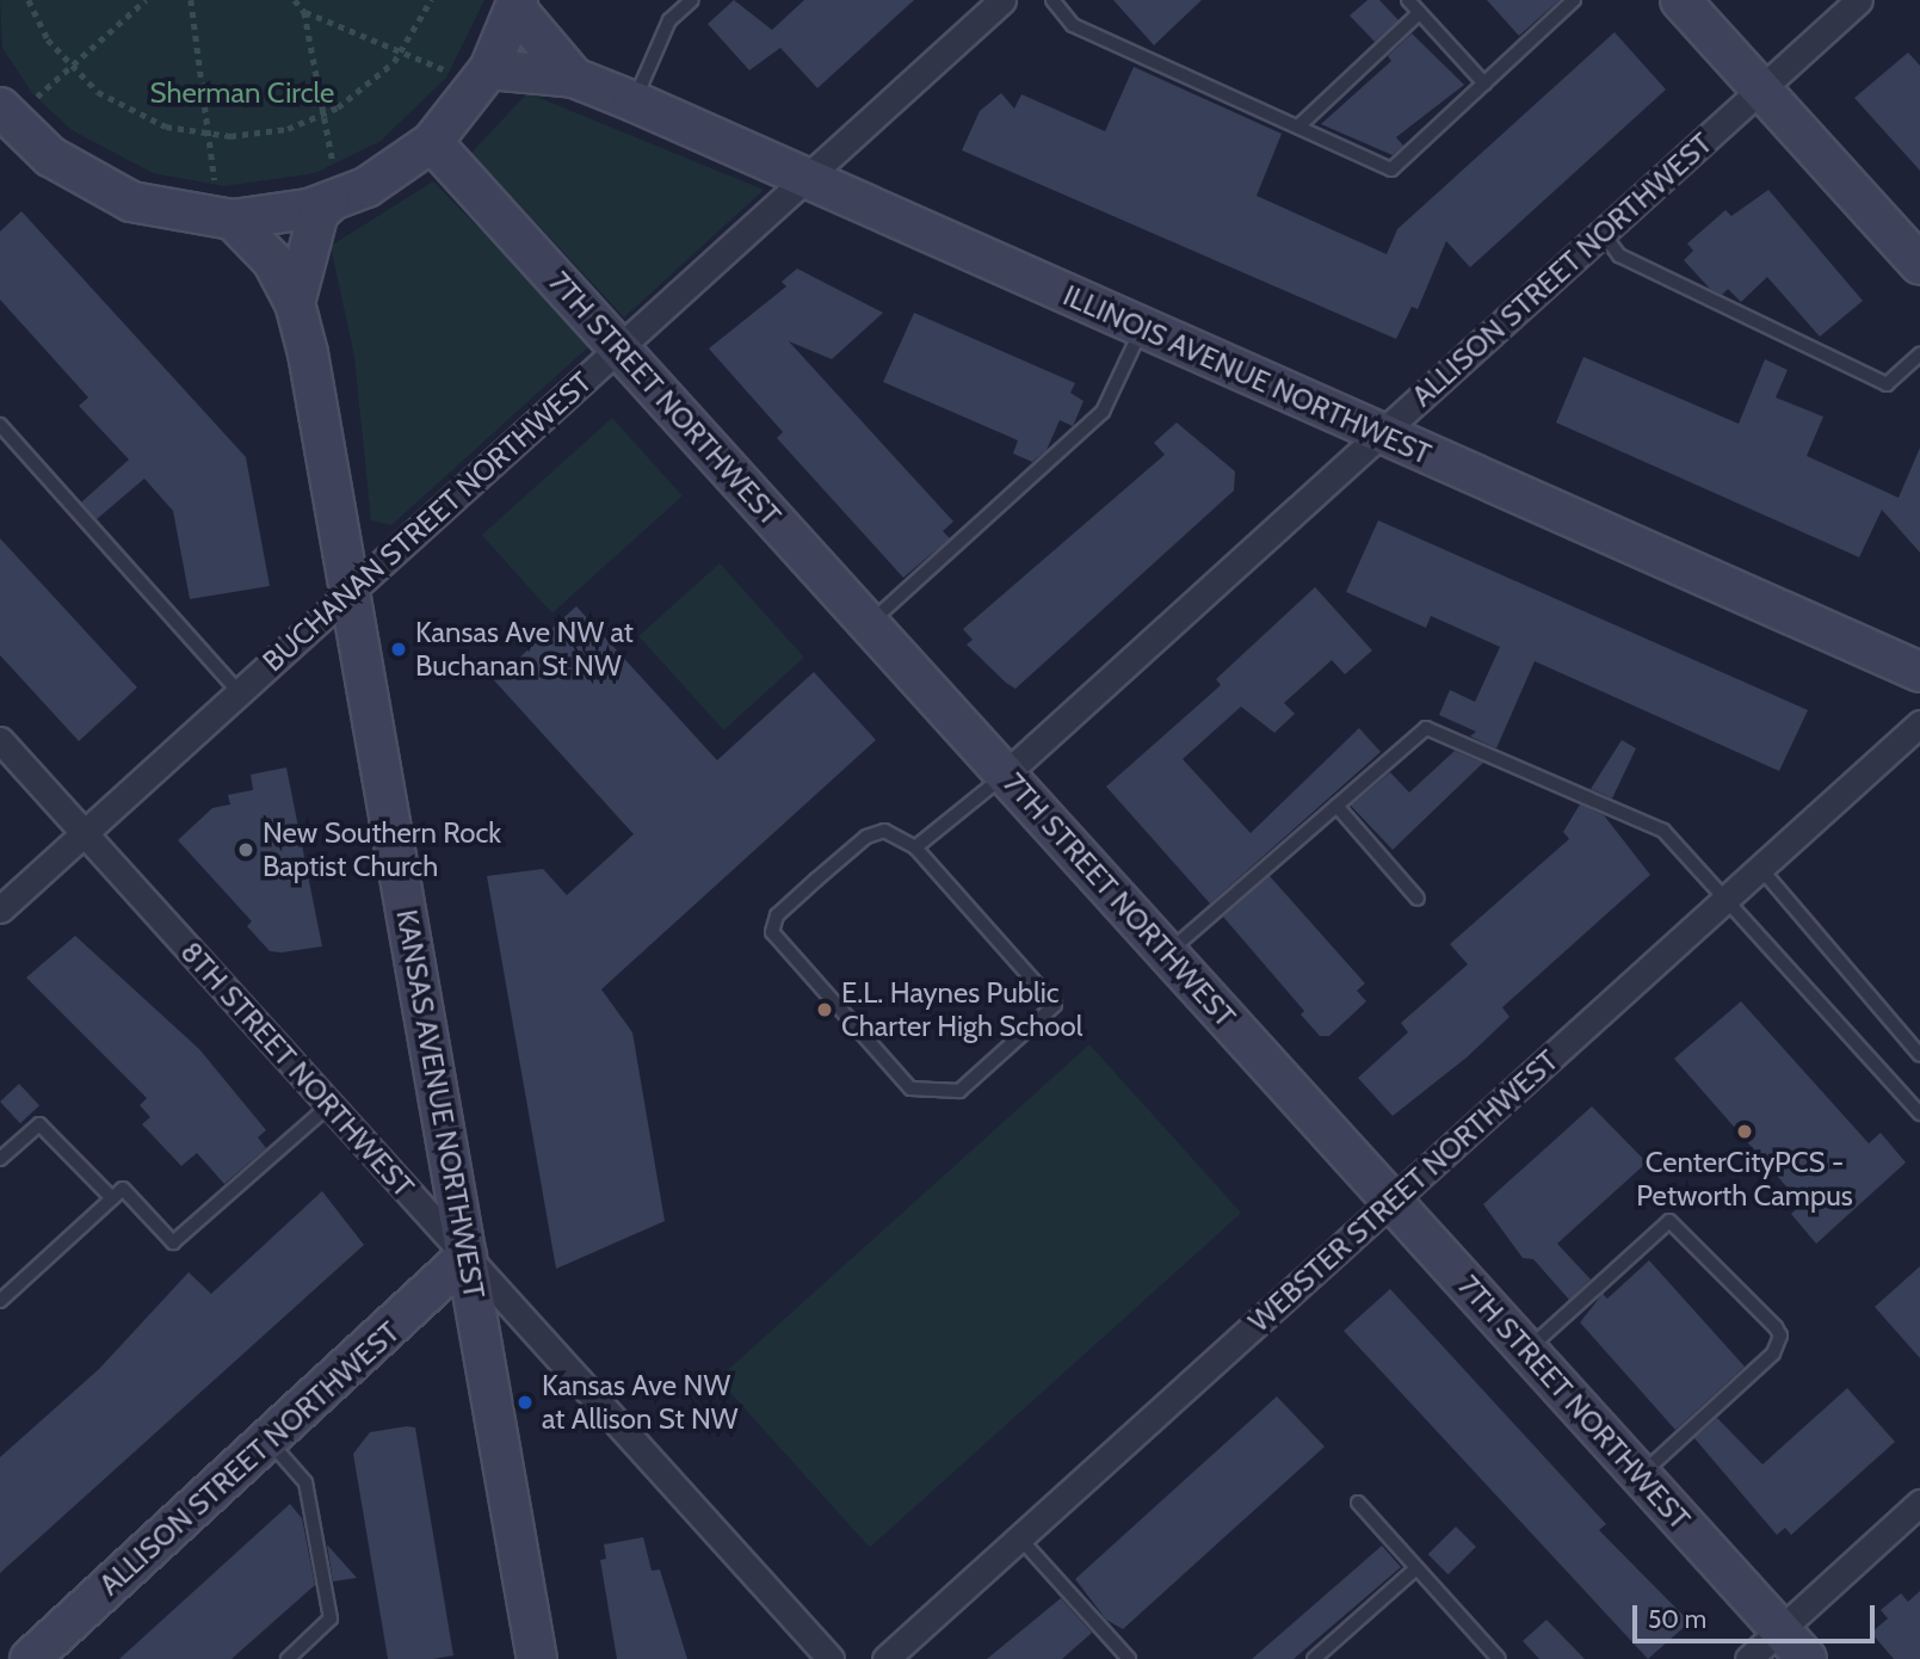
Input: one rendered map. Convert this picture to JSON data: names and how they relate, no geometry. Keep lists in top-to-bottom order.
{
  "streets": {
    "street": [
      "ALLISON STREET NORTHWEST",
      "ILLINOIS AVENUE NORTHWEST",
      "7TH STREET NORTHWEST",
      "BUCHANAN STREET NORTHWEST",
      "8TH STREET NORTHWEST",
      "KANSAS AVENUE NORTHWEST",
      "WEBSTER STREET NORTHWEST"
    ]
  },
  "crossings": [
    ["ALLISON STREET NORTHWEST", "ILLINOIS AVENUE NORTHWEST"],
    ["ALLISON STREET NORTHWEST", "7TH STREET NORTHWEST"],
    ["ALLISON STREET NORTHWEST", "8TH STREET NORTHWEST"],
    ["ALLISON STREET NORTHWEST", "KANSAS AVENUE NORTHWEST"],
    ["ILLINOIS AVENUE NORTHWEST", "BUCHANAN STREET NORTHWEST"],
    ["7TH STREET NORTHWEST", "BUCHANAN STREET NORTHWEST"],
    ["7TH STREET NORTHWEST", "WEBSTER STREET NORTHWEST"],
    ["BUCHANAN STREET NORTHWEST", "8TH STREET NORTHWEST"],
    ["BUCHANAN STREET NORTHWEST", "KANSAS AVENUE NORTHWEST"],
    ["8TH STREET NORTHWEST", "KANSAS AVENUE NORTHWEST"]
  ],
  "parks": ["Sherman Circle"],
  "places": [
    "Kansas Ave NW at Buchanan St NW",
    "New Southern Rock Baptist Church",
    "E.L. Haynes Public Charter High School",
    "CenterCityPCS - Petworth Campus",
    "Kansas Ave NW at Allison St NW"
  ],
  "scale_bar": "50 m"
}
